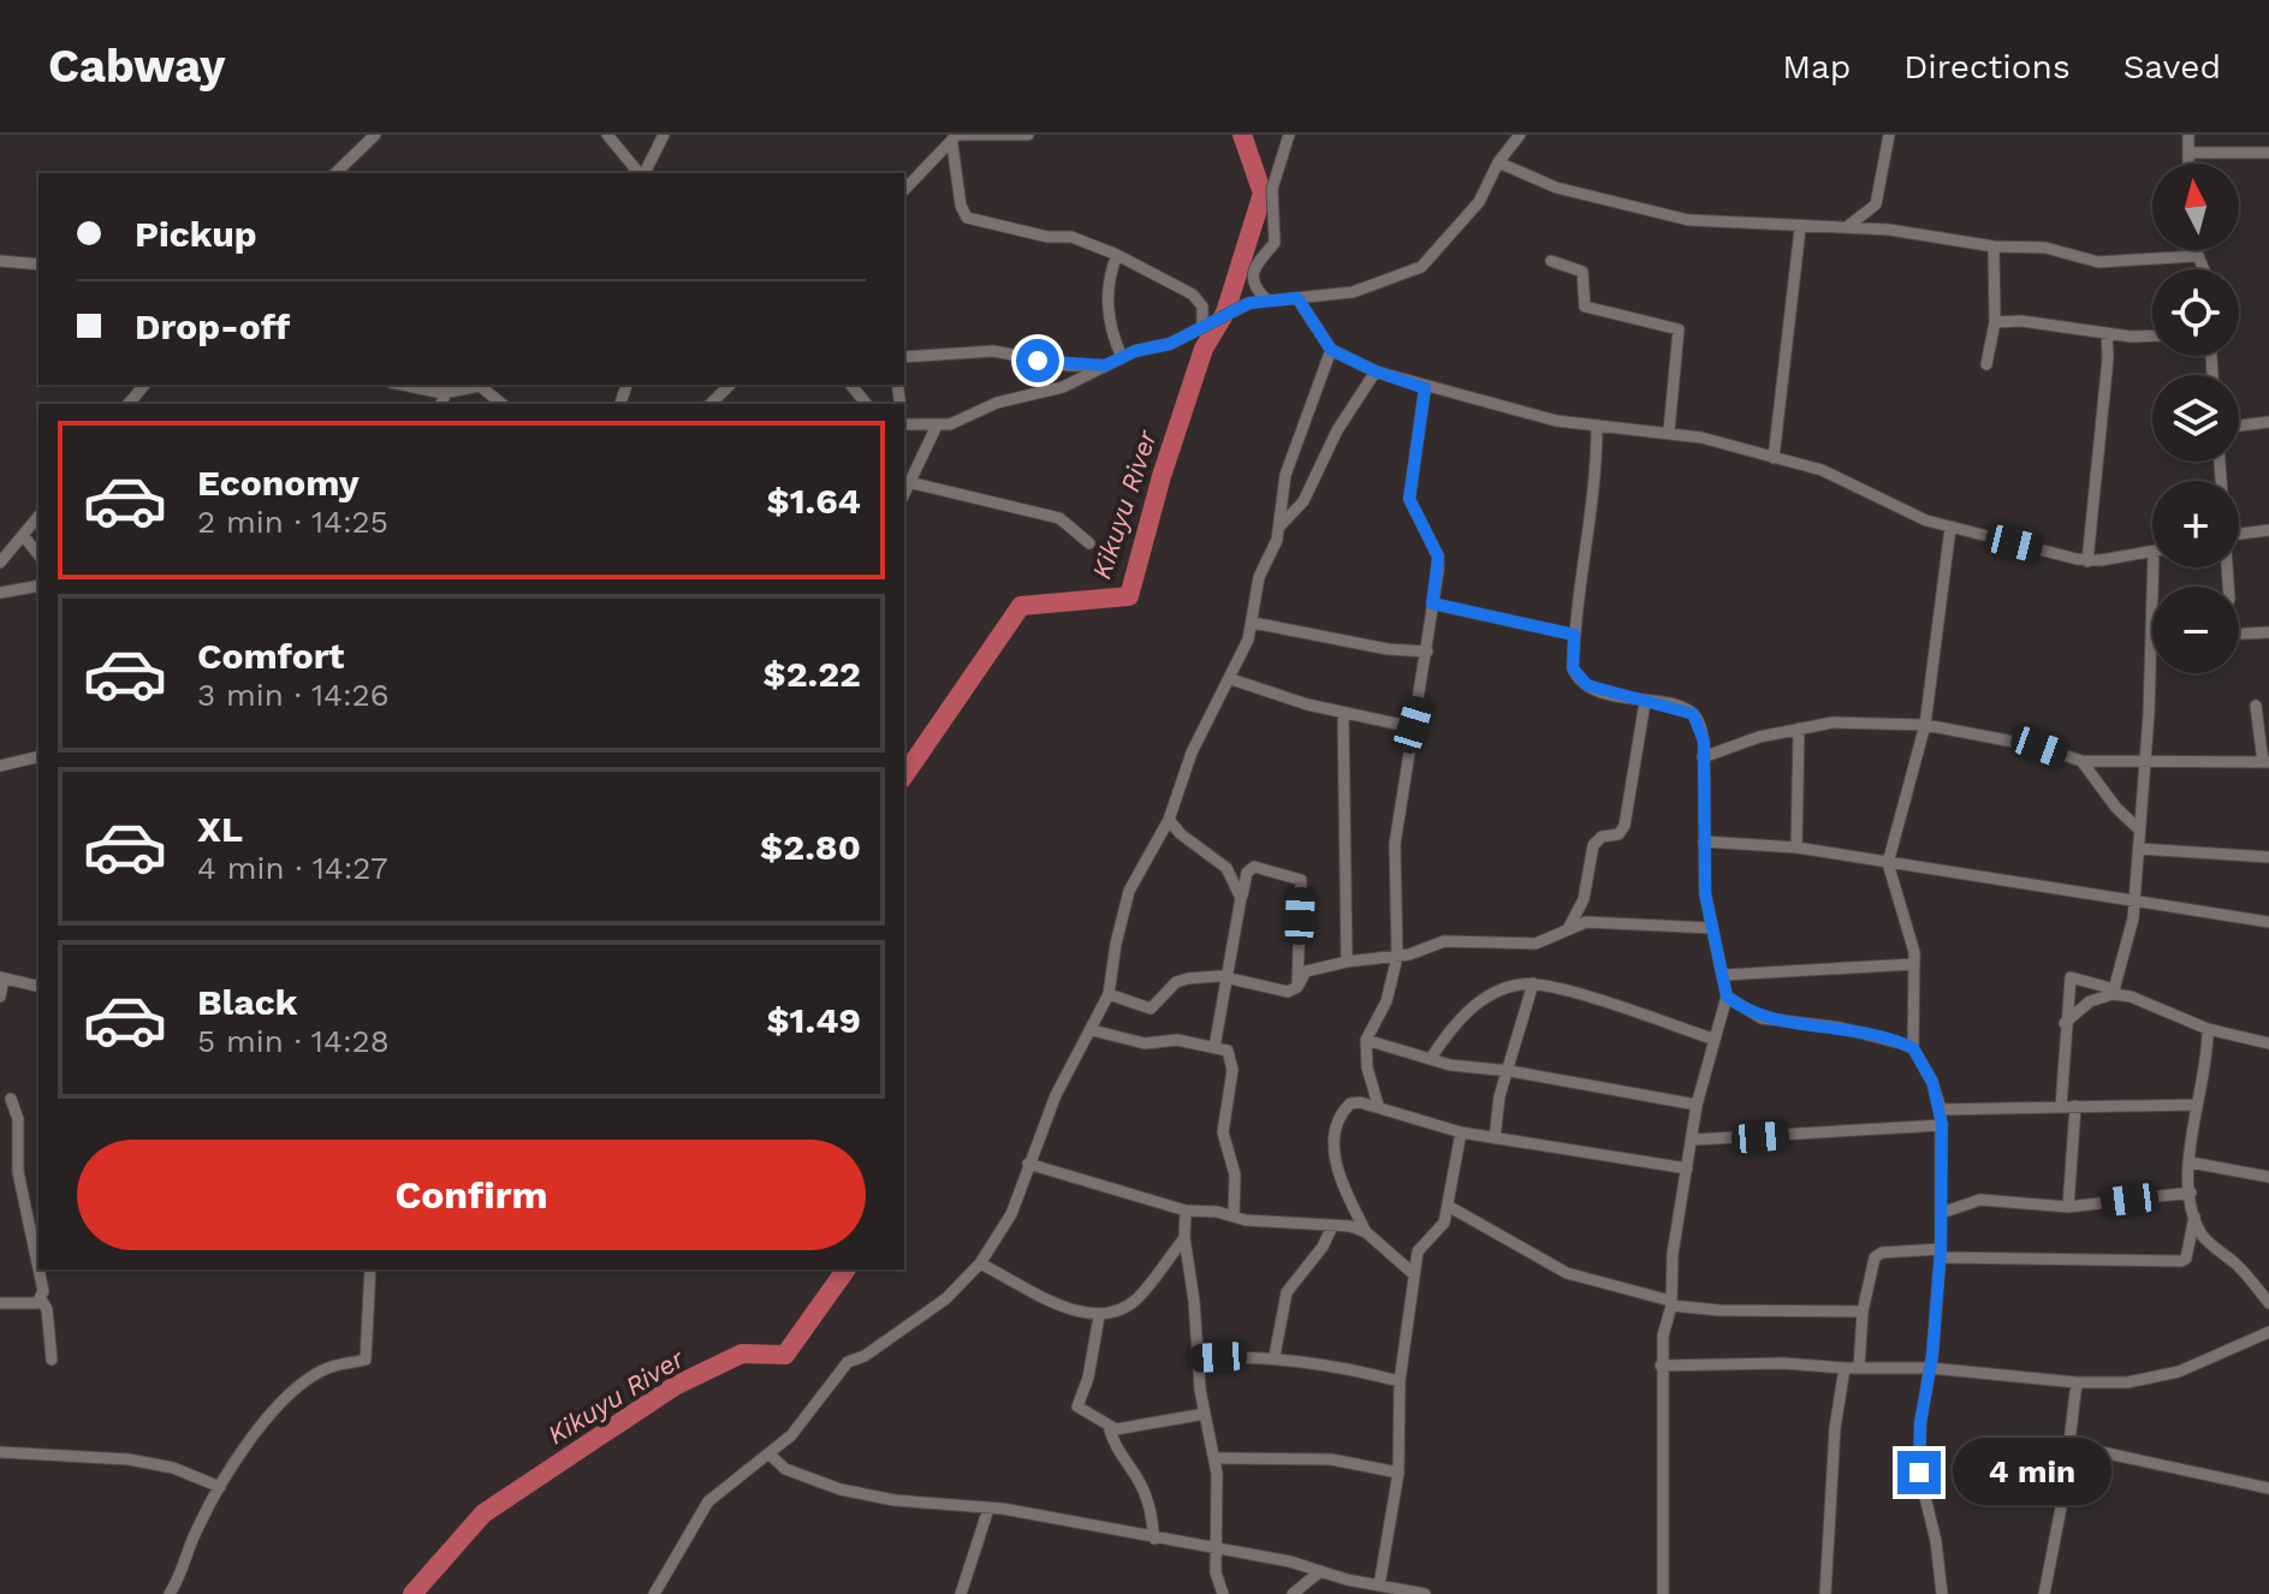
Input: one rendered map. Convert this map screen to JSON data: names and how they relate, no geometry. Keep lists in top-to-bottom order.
{
  "water": ["Kikuyu River"],
  "north": "top",
  "page": {
    "header": "Cabway",
    "nav": ["Map", "Directions", "Saved"],
    "map_buttons": ["+", "−"],
    "banner": ["Pickup", "Drop-off"],
    "list": [
      {
        "name": "Economy",
        "note": "2 min · 14:25",
        "value": "$1.64"
      },
      {
        "name": "Comfort",
        "note": "3 min · 14:26",
        "value": "$2.22"
      },
      {
        "name": "XL",
        "note": "4 min · 14:27",
        "value": "$2.80"
      },
      {
        "name": "Black",
        "note": "5 min · 14:28",
        "value": "$1.49"
      }
    ],
    "buttons": "Confirm",
    "bubble": "4 min"
  }
}
